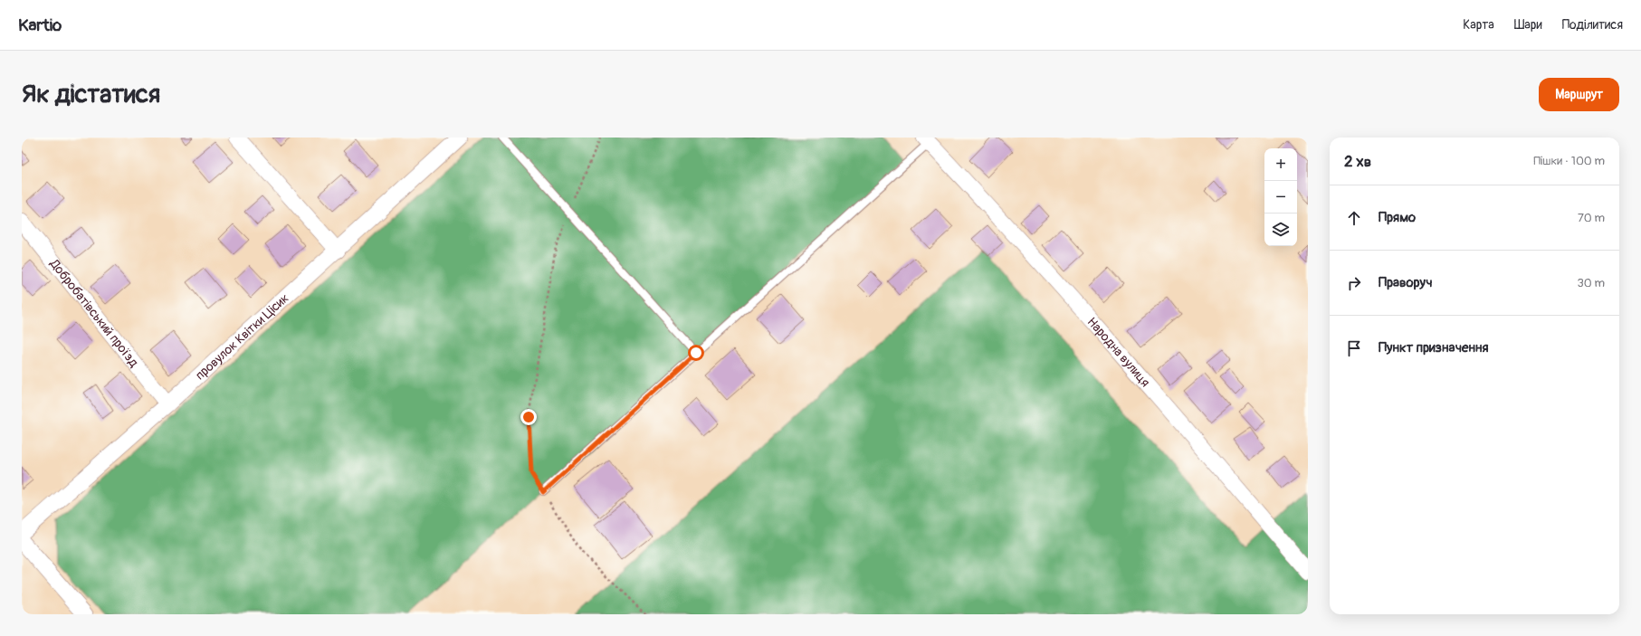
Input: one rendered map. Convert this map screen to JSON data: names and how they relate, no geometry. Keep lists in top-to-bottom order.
{
  "streets": {
    "street": ["Добробатівський проїзд", "провулок Квітки Цісик", "Народна вулиця"]
  },
  "crossings": [
    ["Добробатівський проїзд", "провулок Квітки Цісик"]
  ],
  "page": {
    "header": "Kartio",
    "nav": ["Карта", "Шари", "Поділитися"],
    "buttons": "Маршрут",
    "title": "Як дістатися",
    "heading": ["2 хв", "Пішки · 100 m"],
    "map_buttons": ["+", "−"],
    "list": [
      ["Прямо", "70 m"],
      ["Праворуч", "30 m"],
      "Пункт призначення"
    ]
  }
}
